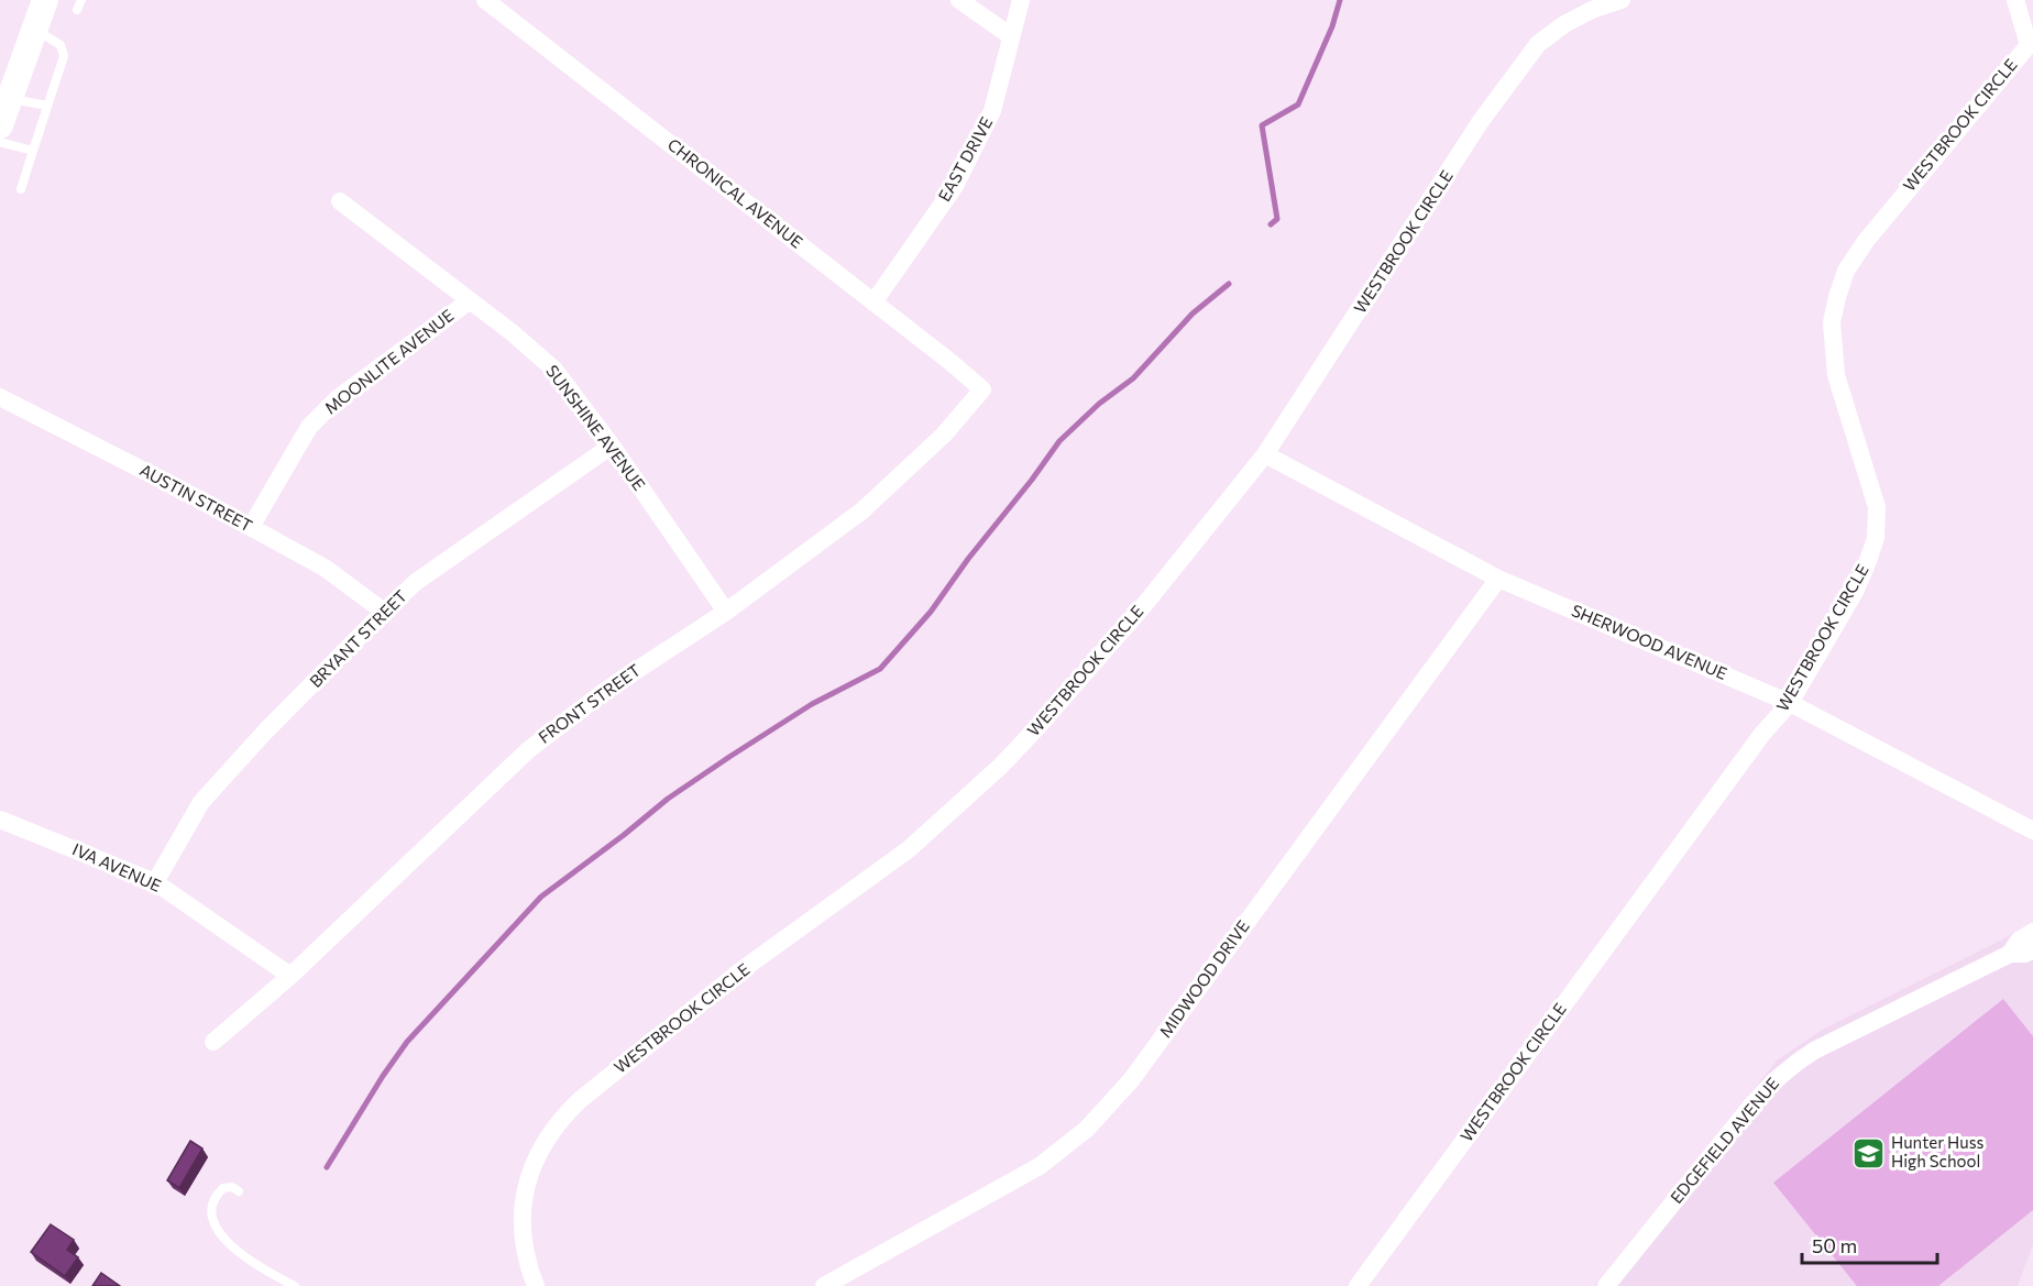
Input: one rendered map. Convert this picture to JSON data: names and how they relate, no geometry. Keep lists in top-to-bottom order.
{
  "streets": {
    "street": [
      "WESTBROOK CIRCLE",
      "EAST DRIVE",
      "CHRONICAL AVENUE",
      "MOONLITE AVENUE",
      "SUNSHINE AVENUE",
      "AUSTIN STREET",
      "BRYANT STREET",
      "SHERWOOD AVENUE",
      "FRONT STREET",
      "IVA AVENUE",
      "MIDWOOD DRIVE",
      "EDGEFIELD AVENUE"
    ]
  },
  "crossings": [
    ["WESTBROOK CIRCLE", "SHERWOOD AVENUE"],
    ["EAST DRIVE", "CHRONICAL AVENUE"],
    ["CHRONICAL AVENUE", "FRONT STREET"],
    ["MOONLITE AVENUE", "SUNSHINE AVENUE"],
    ["MOONLITE AVENUE", "AUSTIN STREET"],
    ["SUNSHINE AVENUE", "BRYANT STREET"],
    ["SUNSHINE AVENUE", "FRONT STREET"],
    ["AUSTIN STREET", "BRYANT STREET"],
    ["BRYANT STREET", "IVA AVENUE"],
    ["SHERWOOD AVENUE", "MIDWOOD DRIVE"],
    ["FRONT STREET", "IVA AVENUE"]
  ],
  "places": {
    "school or university": ["Hunter Huss High School"]
  },
  "scale_bar": "50 m"
}
